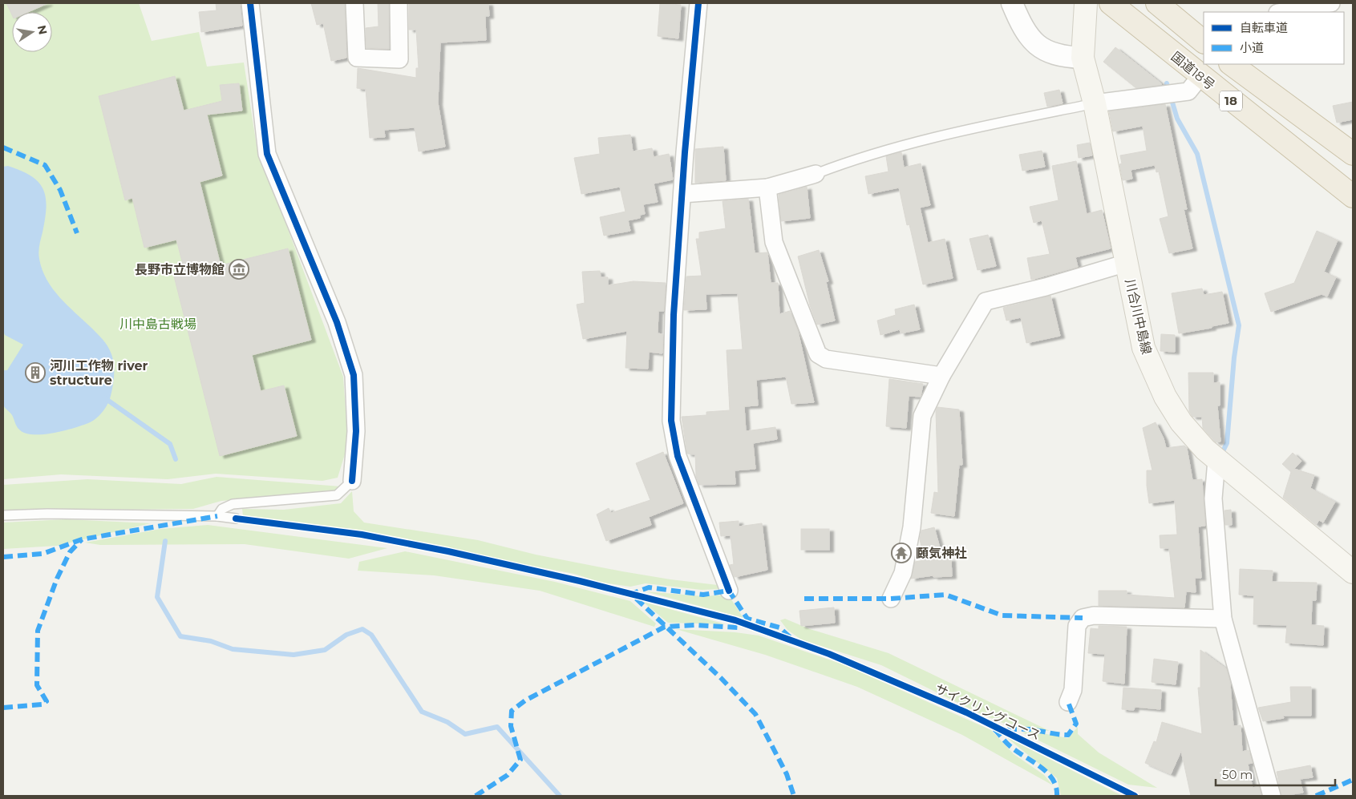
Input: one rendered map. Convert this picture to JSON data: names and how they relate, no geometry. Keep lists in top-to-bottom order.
{
  "streets": {
    "highway": ["国道18号", "18"],
    "main road": ["川合川中島線"],
    "cycle path": ["サイクリングコース"]
  },
  "parks": ["川中島古戦場"],
  "places": {
    "museum": ["長野市立博物館"],
    "building": ["河川工作物 river structure"],
    "temple": ["頥気神社"]
  },
  "legend": ["自転車道", "小道"],
  "scale_bar": "50 m",
  "north": "right"
}
